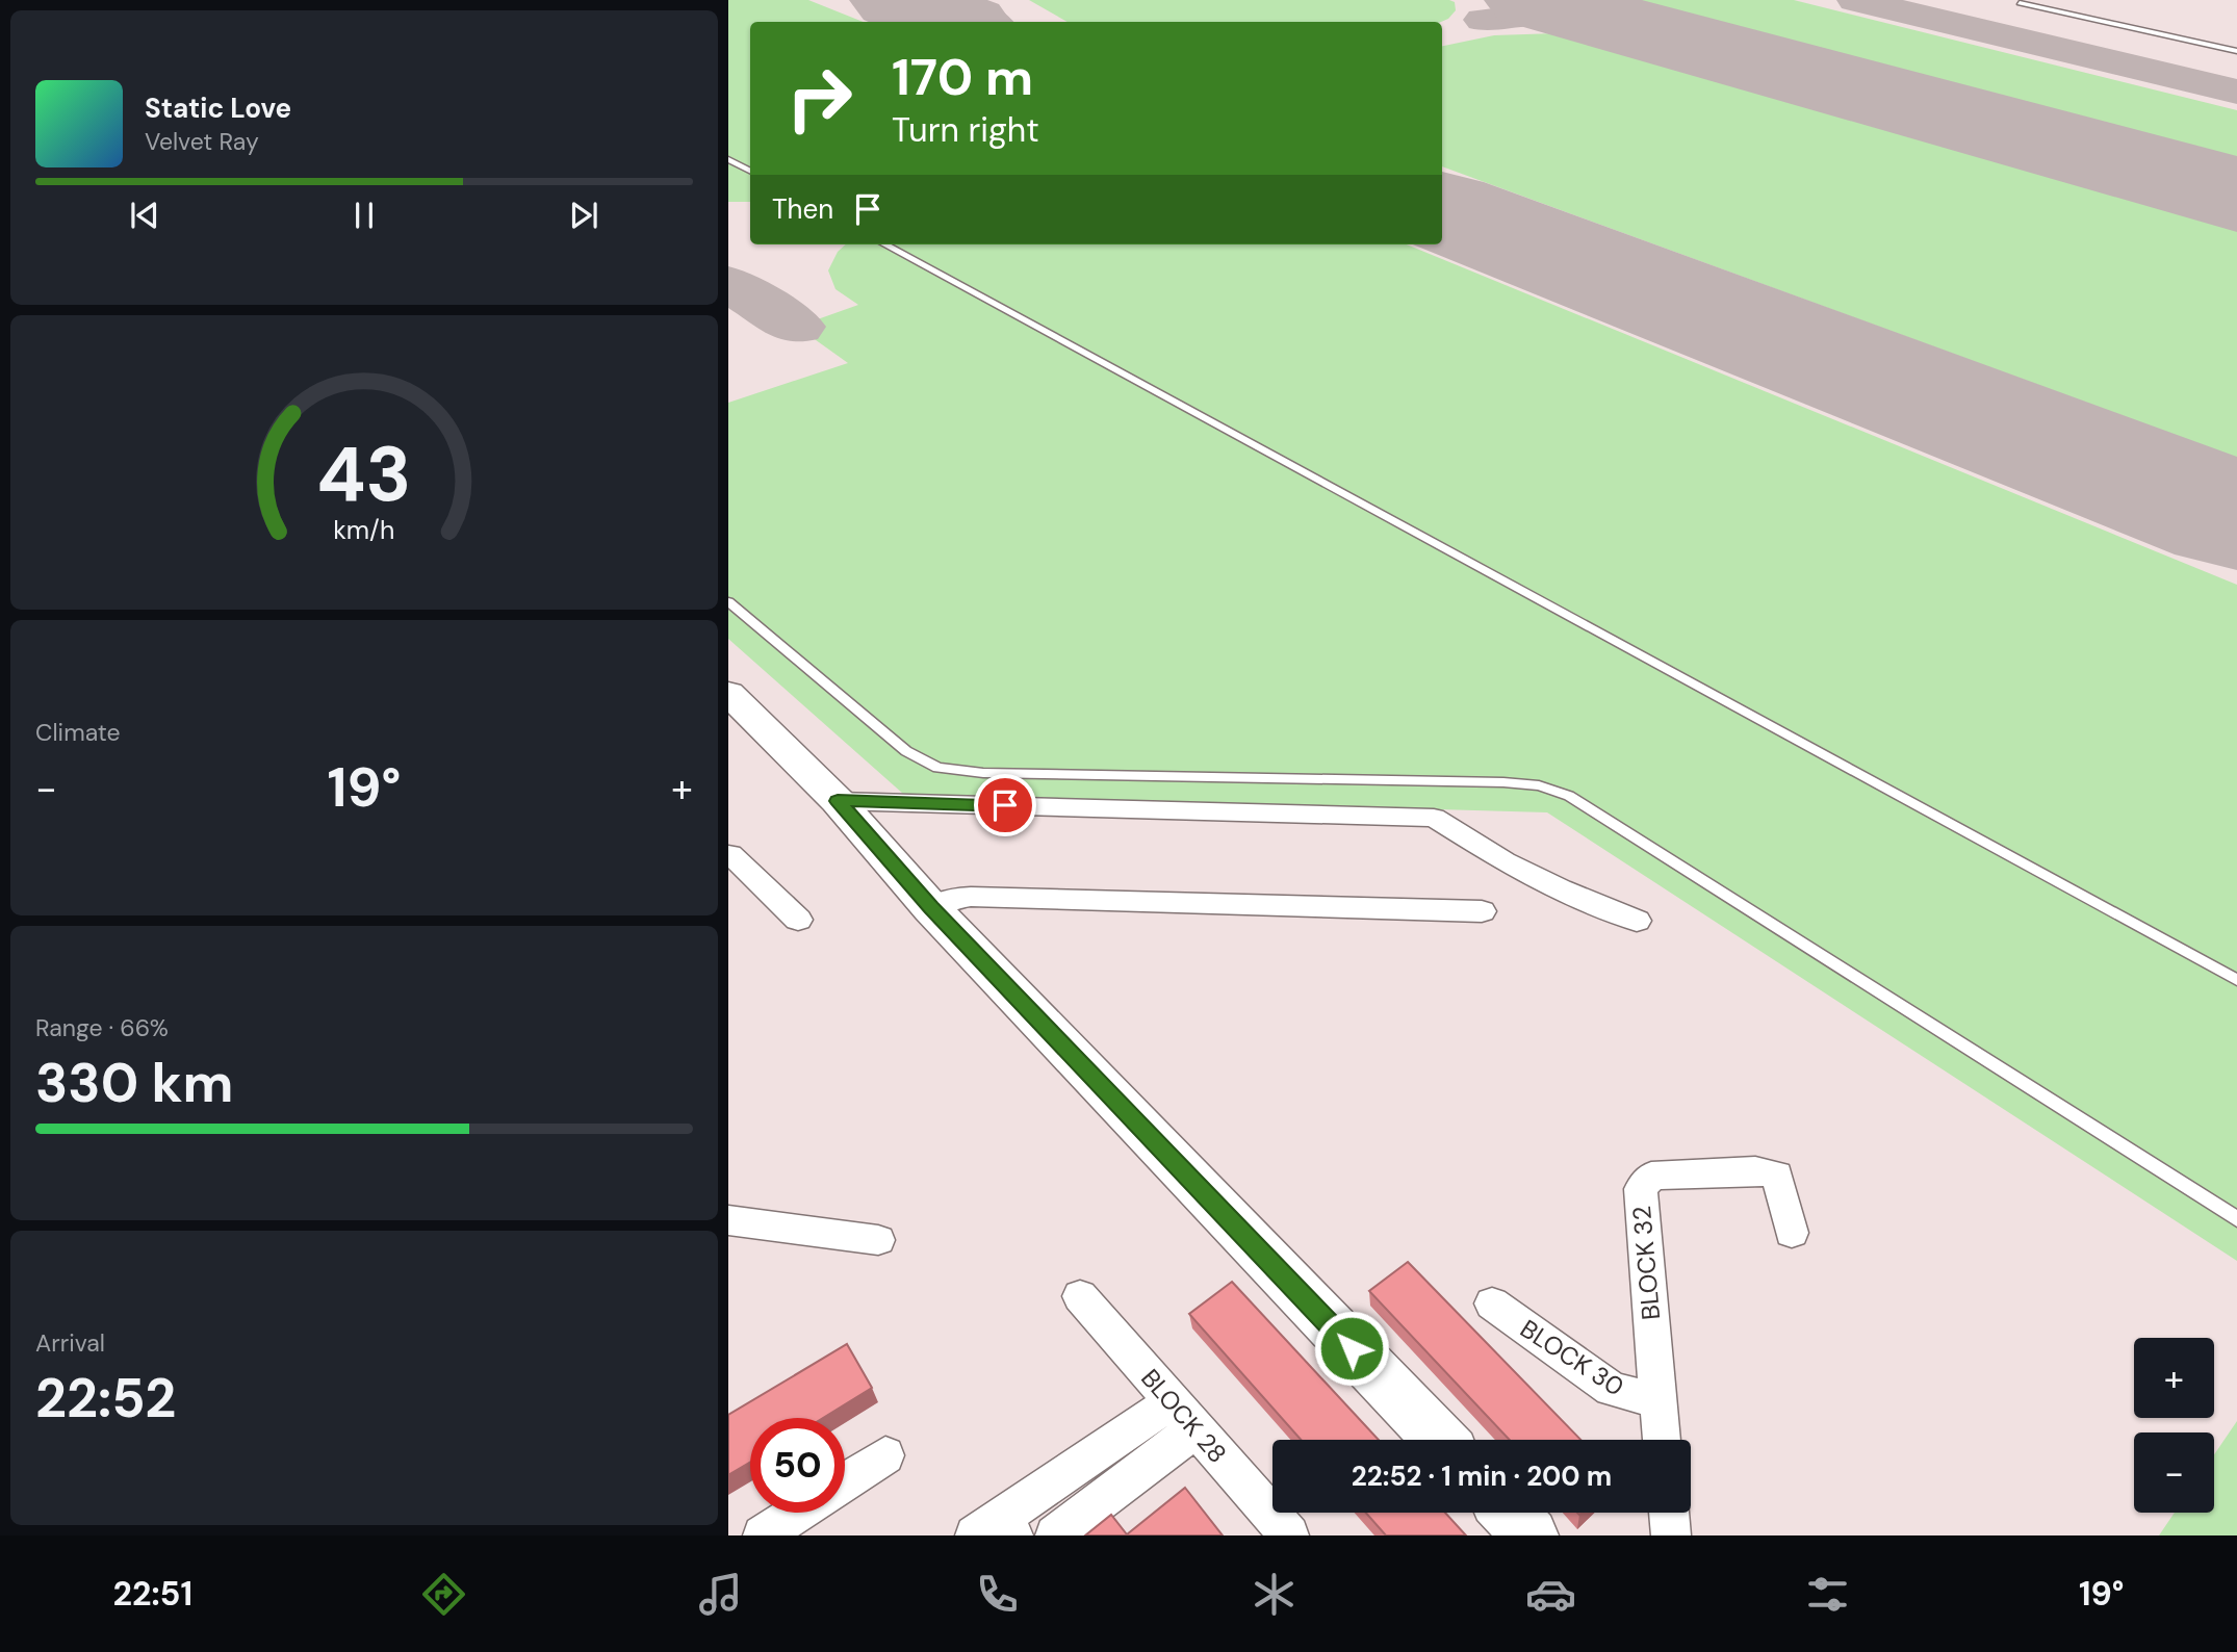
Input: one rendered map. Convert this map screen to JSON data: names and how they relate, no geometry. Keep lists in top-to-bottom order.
{
  "streets": {
    "street": ["BLOCK 32", "BLOCK 30", "BLOCK 28"]
  },
  "crossings": [
    ["BLOCK 32", "BLOCK 30"]
  ],
  "page": {
    "turn": ["170 m", "Turn right"],
    "song": ["Static Love", "Velvet Ray"],
    "then": "Then",
    "tile": [
      "Climate",
      ["Range · 66%", "330 km"],
      ["Arrival", "22:52"]
    ],
    "heat": ["−", "19°", "+"],
    "map_buttons": ["+", "−"],
    "limit": "50",
    "trip": "22:52 · 1 min · 200 m",
    "tabs": ["22:51", "19°"],
    "gauge": ["43", "km/h"]
  }
}
